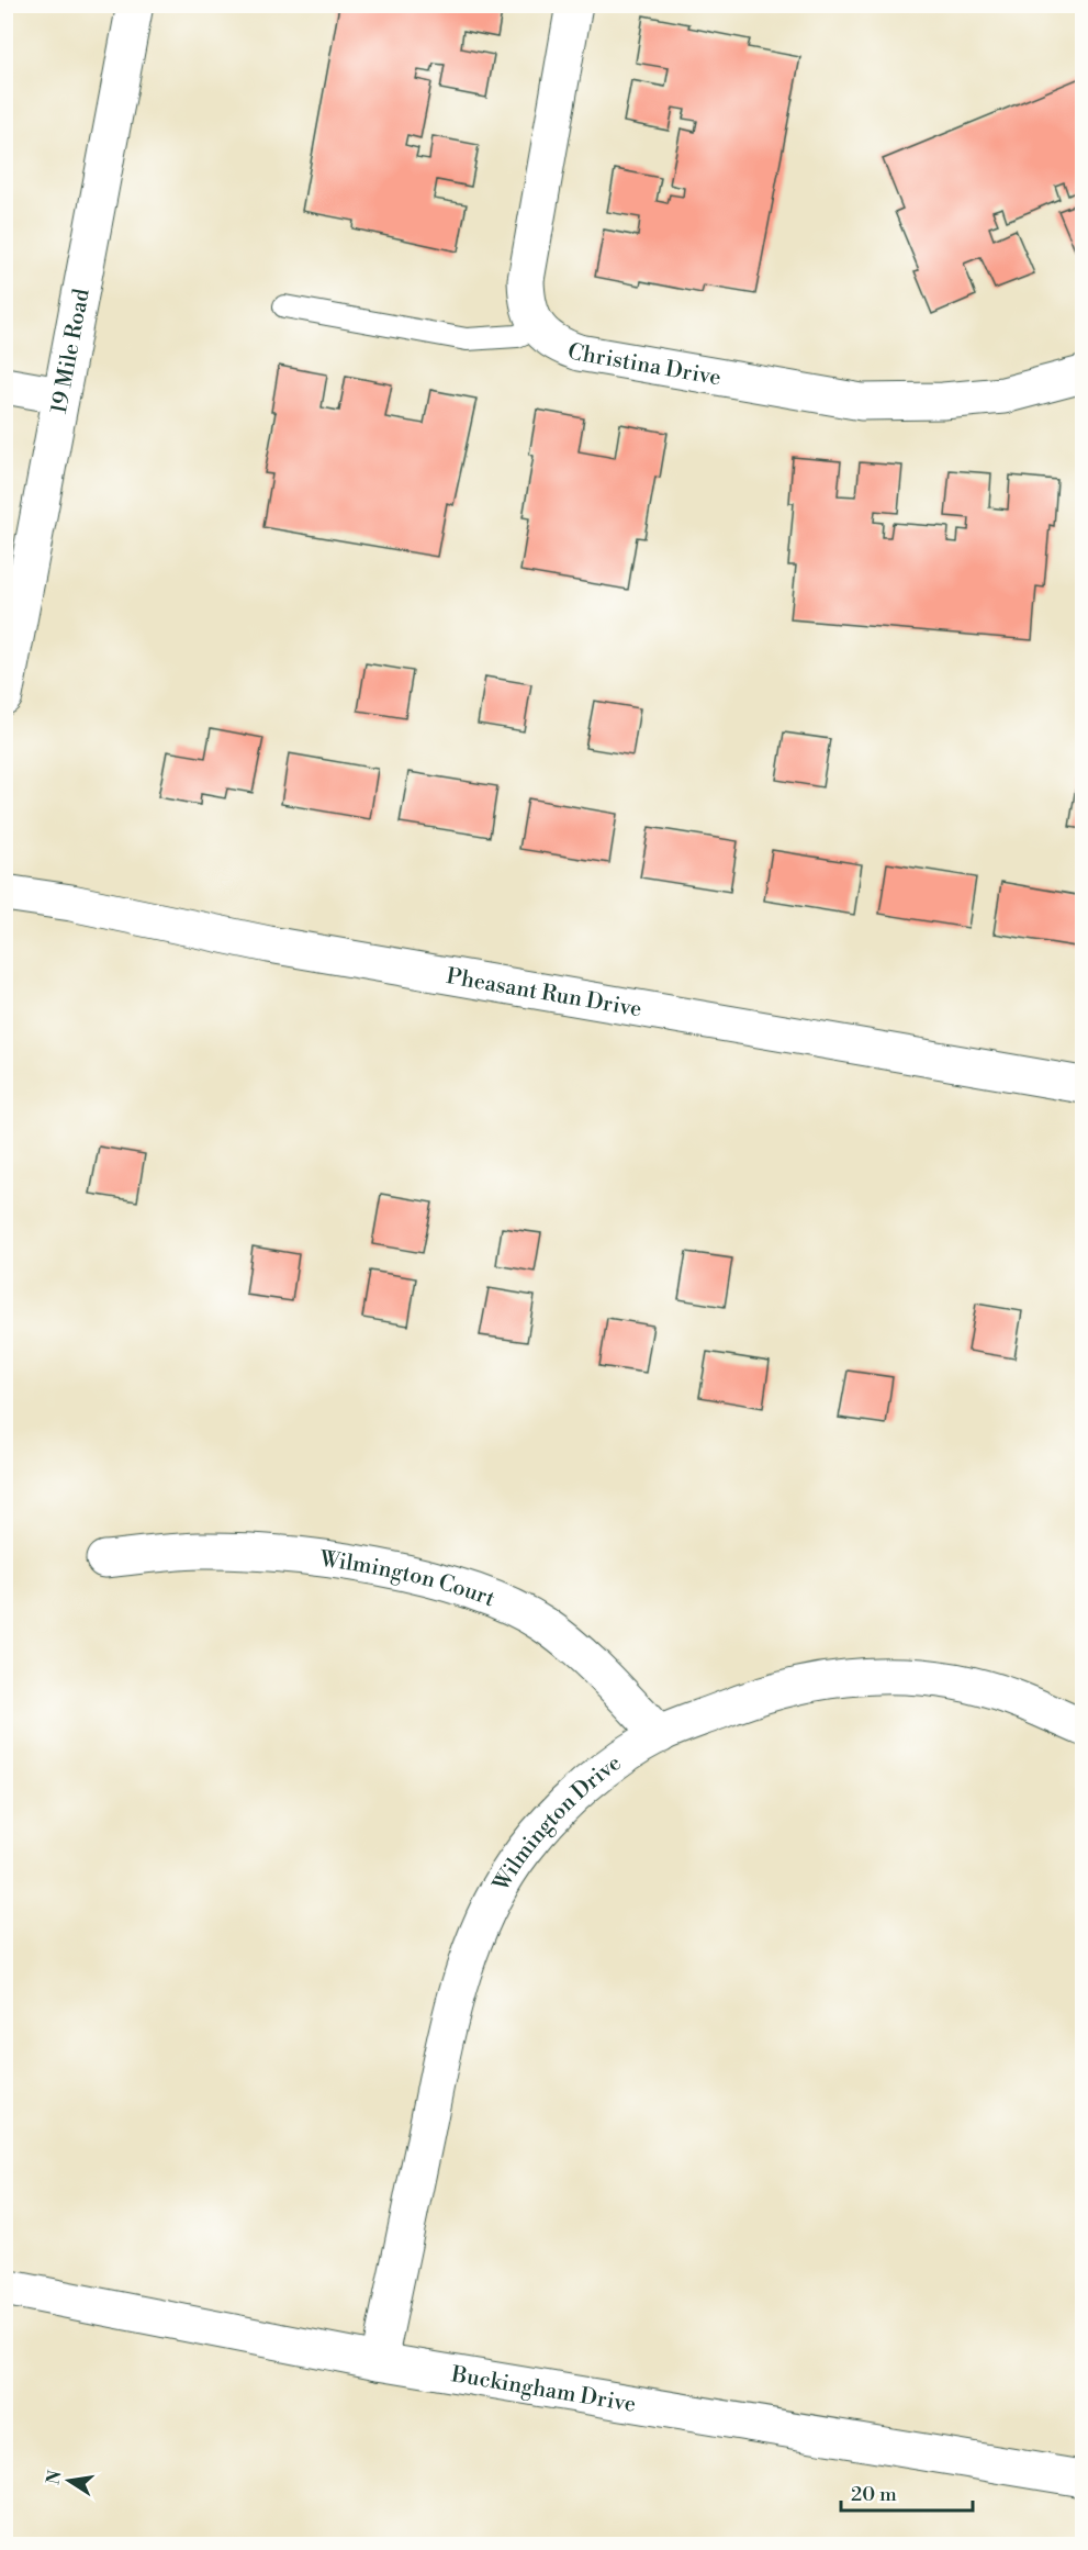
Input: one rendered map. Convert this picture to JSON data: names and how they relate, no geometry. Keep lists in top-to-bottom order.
{
  "streets": {
    "street": [
      "19 Mile Road",
      "Christina Drive",
      "Pheasant Run Drive",
      "Wilmington Court",
      "Wilmington Drive",
      "Buckingham Drive"
    ]
  },
  "crossings": [
    ["Wilmington Court", "Wilmington Drive"],
    ["Wilmington Drive", "Buckingham Drive"]
  ],
  "scale_bar": "20 m",
  "north": "left"
}
